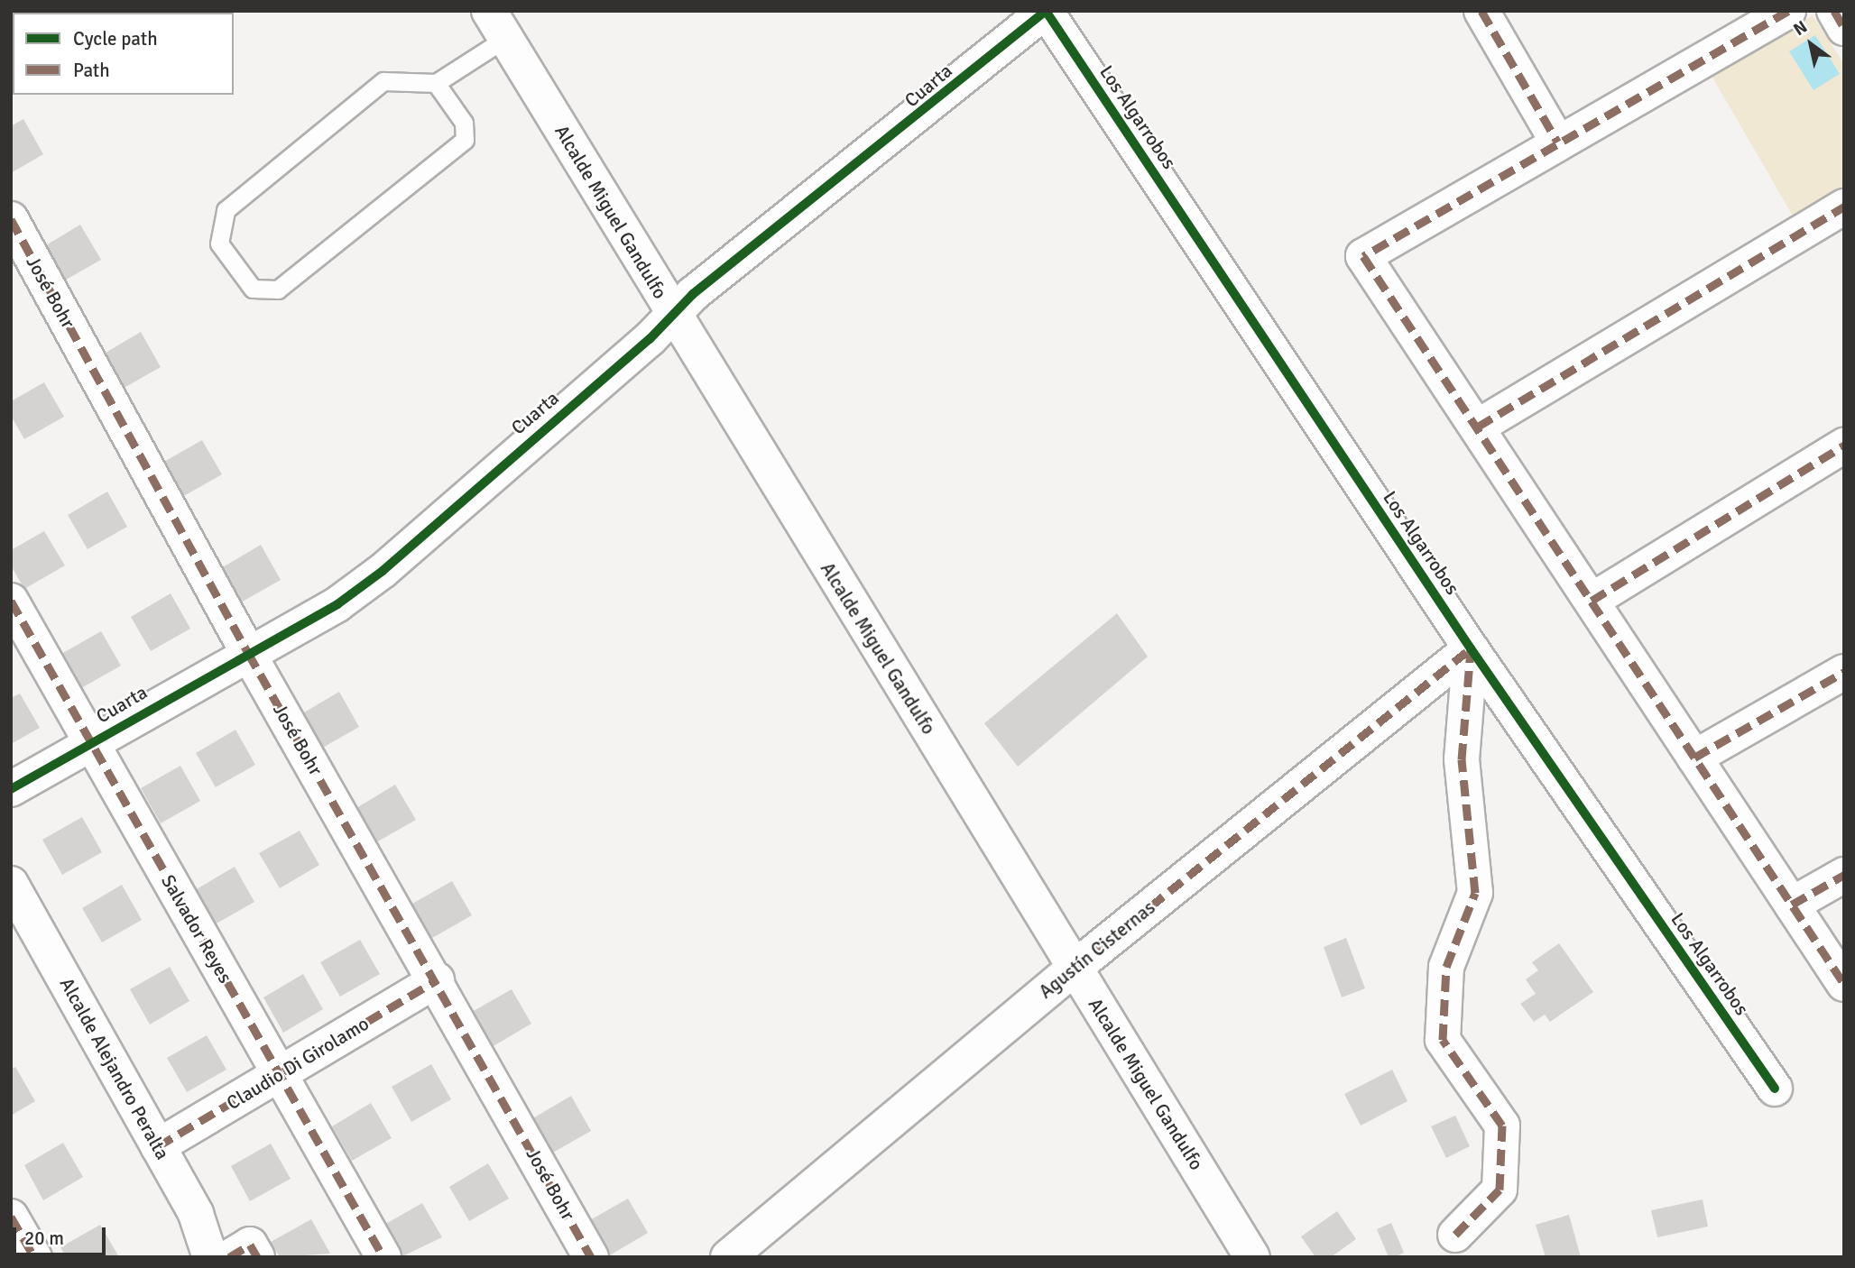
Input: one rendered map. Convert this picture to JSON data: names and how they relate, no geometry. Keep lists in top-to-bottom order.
{
  "streets": {
    "street": [
      "Cuarta",
      "Los Algarrobos",
      "Alcalde Miguel Gandulfo",
      "José Bohr",
      "Salvador Reyes",
      "Agustín Cisternas",
      "Claudio Di Girolamo",
      "Alcalde Alejandro Peralta"
    ]
  },
  "crossings": [
    ["Cuarta", "Los Algarrobos"],
    ["Cuarta", "Alcalde Miguel Gandulfo"],
    ["Cuarta", "José Bohr"],
    ["Cuarta", "Salvador Reyes"],
    ["Los Algarrobos", "Agustín Cisternas"],
    ["Alcalde Miguel Gandulfo", "Agustín Cisternas"],
    ["José Bohr", "Claudio Di Girolamo"],
    ["Salvador Reyes", "Claudio Di Girolamo"],
    ["Claudio Di Girolamo", "Alcalde Alejandro Peralta"]
  ],
  "legend": ["Cycle path", "Path"],
  "scale_bar": "20 m",
  "north": "top left"
}
